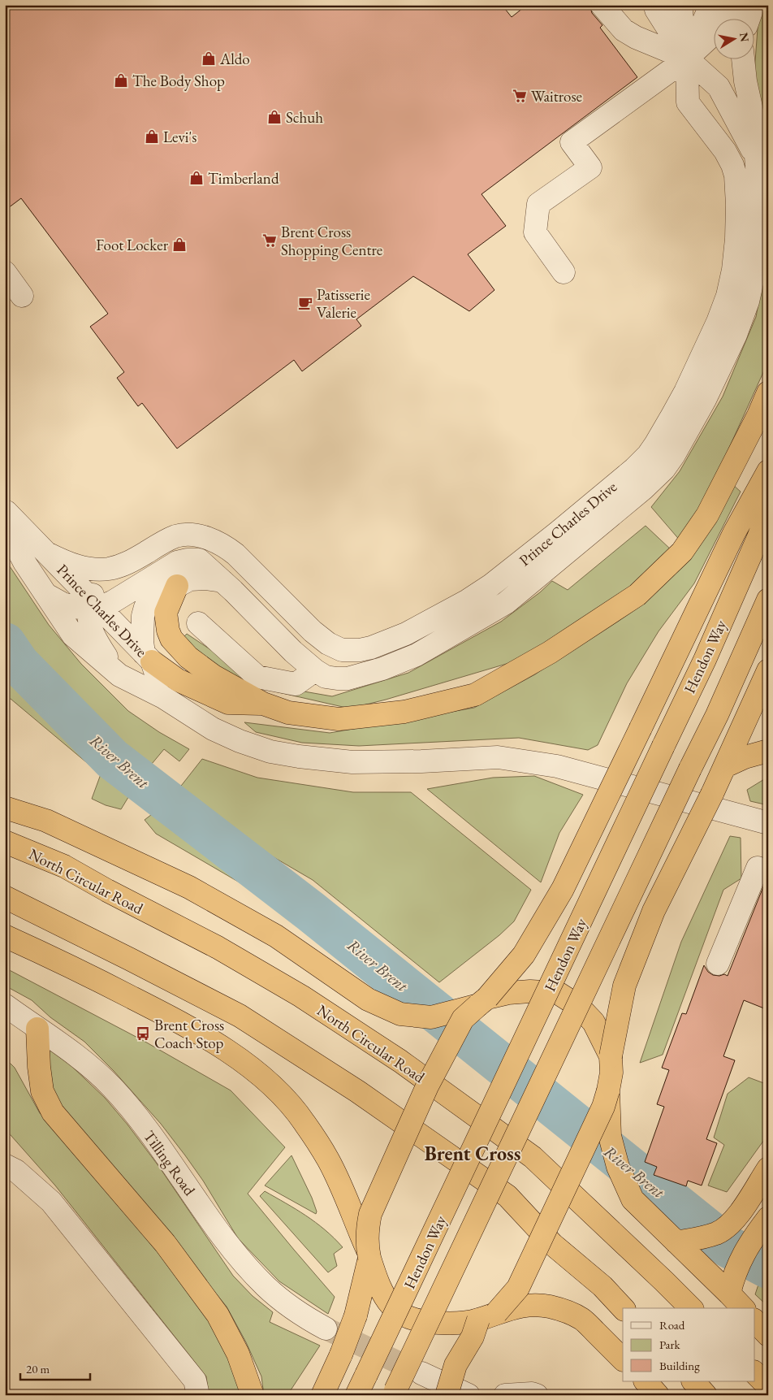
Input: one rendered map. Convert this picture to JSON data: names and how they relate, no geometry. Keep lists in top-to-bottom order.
{
  "streets": {
    "highway": ["Hendon Way", "North Circular Road"],
    "street": ["Prince Charles Drive", "Tilling Road"]
  },
  "districts": ["Brent Cross"],
  "water": ["River Brent"],
  "places": {
    "shop": [
      "Aldo",
      "The Body Shop",
      "Schuh",
      "Levi's",
      "Timberland",
      "Foot Locker"
    ],
    "supermarket": ["Waitrose", "Brent Cross Shopping Centre"],
    "cafe": ["Patisserie Valerie"],
    "bus stop": ["Brent Cross Coach Stop"]
  },
  "legend": ["Road", "Park", "Building"],
  "scale_bar": "20 m",
  "north": "right"
}
